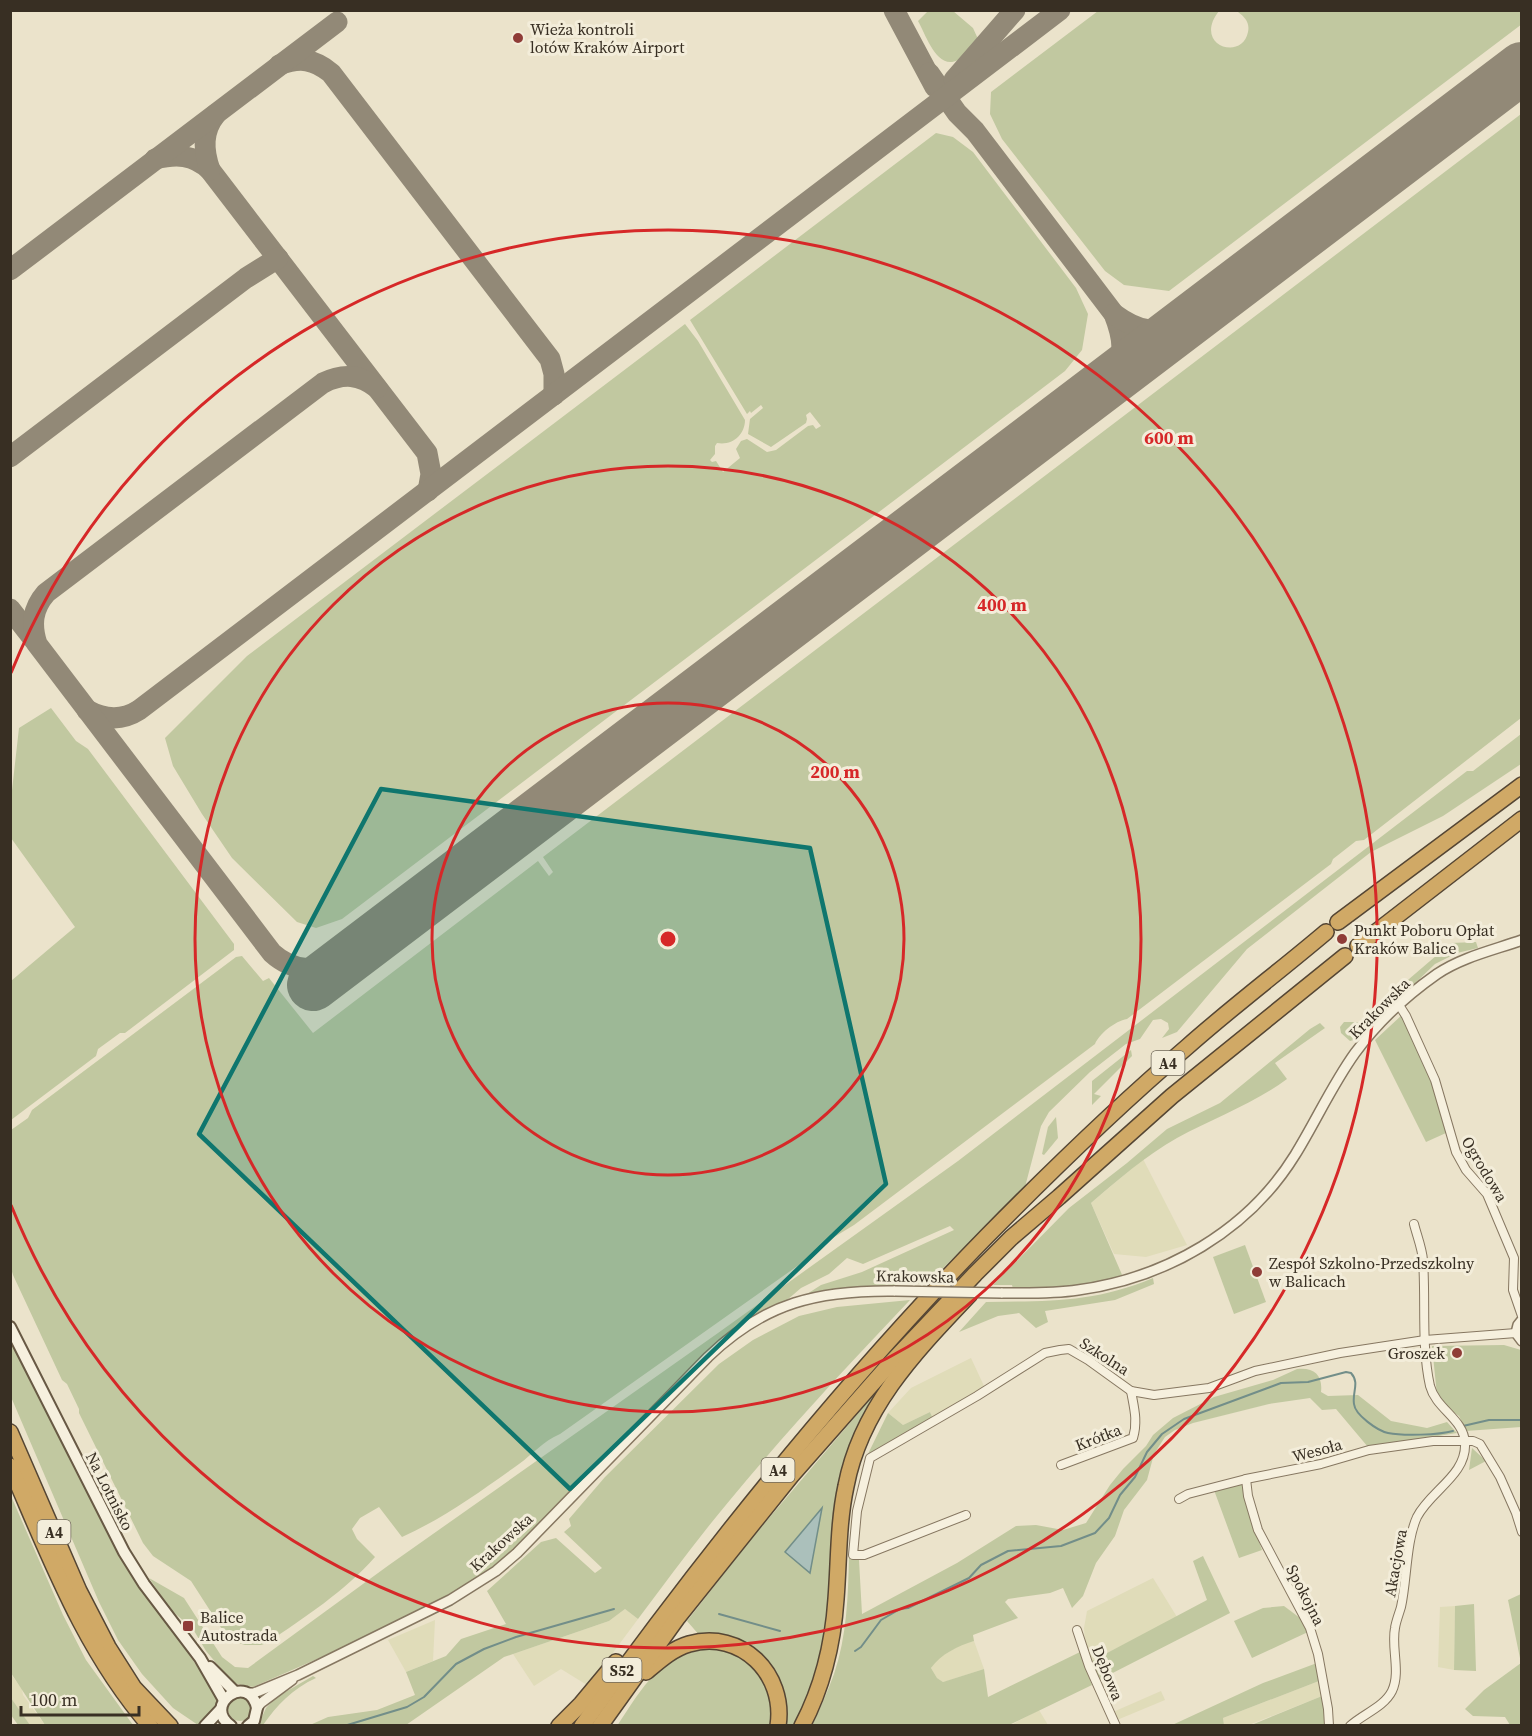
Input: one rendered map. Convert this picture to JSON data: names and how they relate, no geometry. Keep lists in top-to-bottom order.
{
  "streets": {
    "highway": ["A4", "S52"],
    "main road": ["Na Lotnisko"],
    "street": [
      "Krakowska",
      "Ogrodowa",
      "Szkolna",
      "Krótka",
      "Wesoła",
      "Akacjowa",
      "Spokojna",
      "Dębowa"
    ]
  },
  "crossings": [
    ["Krakowska", "Ogrodowa"],
    ["A4", "S52"],
    ["Ogrodowa", "Szkolna"],
    ["Szkolna", "Krótka"],
    ["Wesoła", "Akacjowa"],
    ["Wesoła", "Spokojna"]
  ],
  "places": {
    "other": [
      "Wieża kontroli lotów Kraków Airport",
      "Punkt Poboru Opłat Kraków Balice",
      "Zespół Szkolno-Przedszkolny w Balicach",
      "Groszek"
    ],
    "transit": ["Balice Autostrada"]
  },
  "scale_bar": "100 m",
  "rings": ["600 m", "400 m", "200 m"]
}
